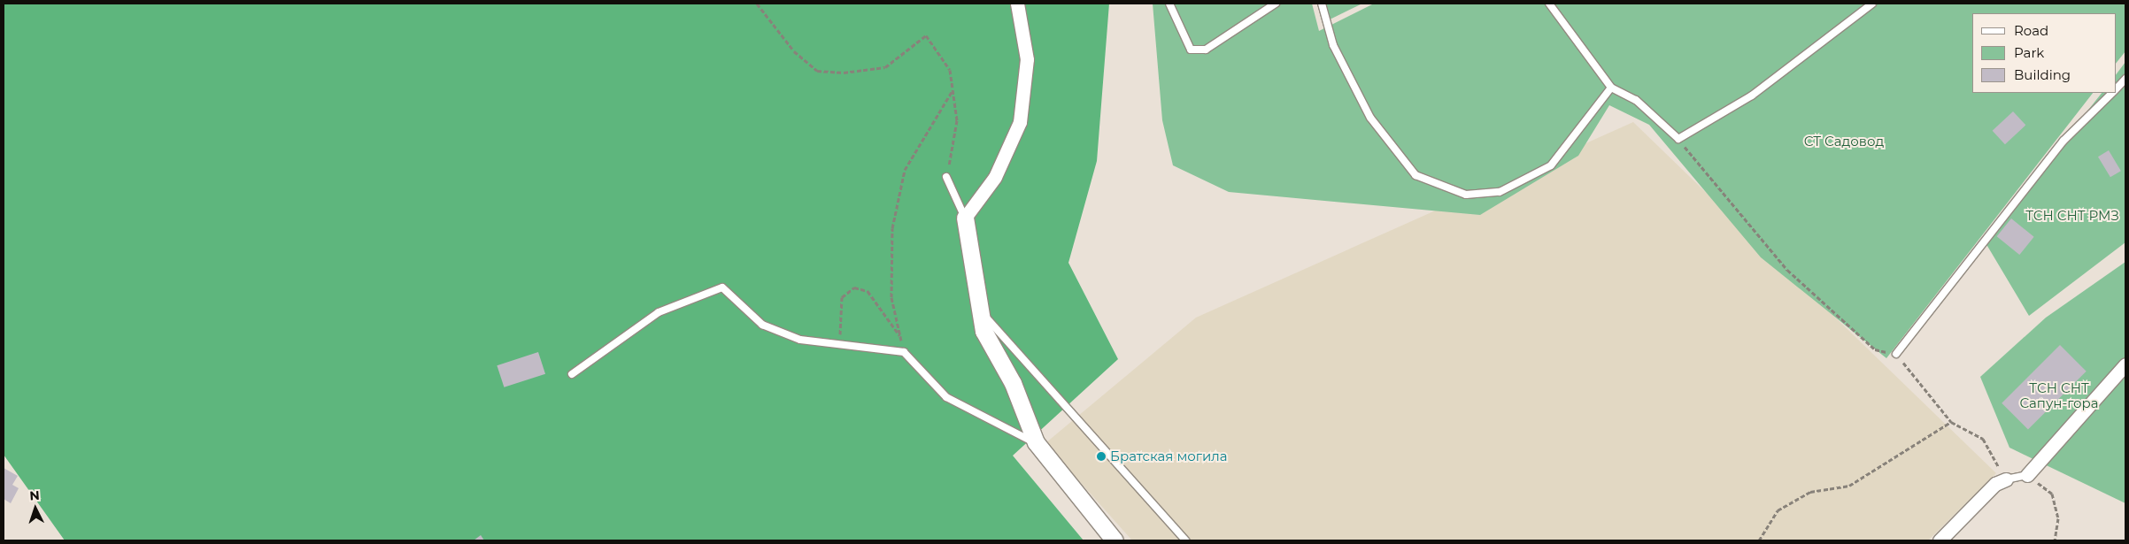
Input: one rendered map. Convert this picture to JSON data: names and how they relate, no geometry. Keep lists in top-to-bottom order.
{
  "parks": ["СТ Садовод", "ТСН СНТ РМЗ", "ТСН СНТ Сапун-гора"],
  "places": ["Братская могила"],
  "legend": ["Road", "Park", "Building"],
  "north": "top"
}
